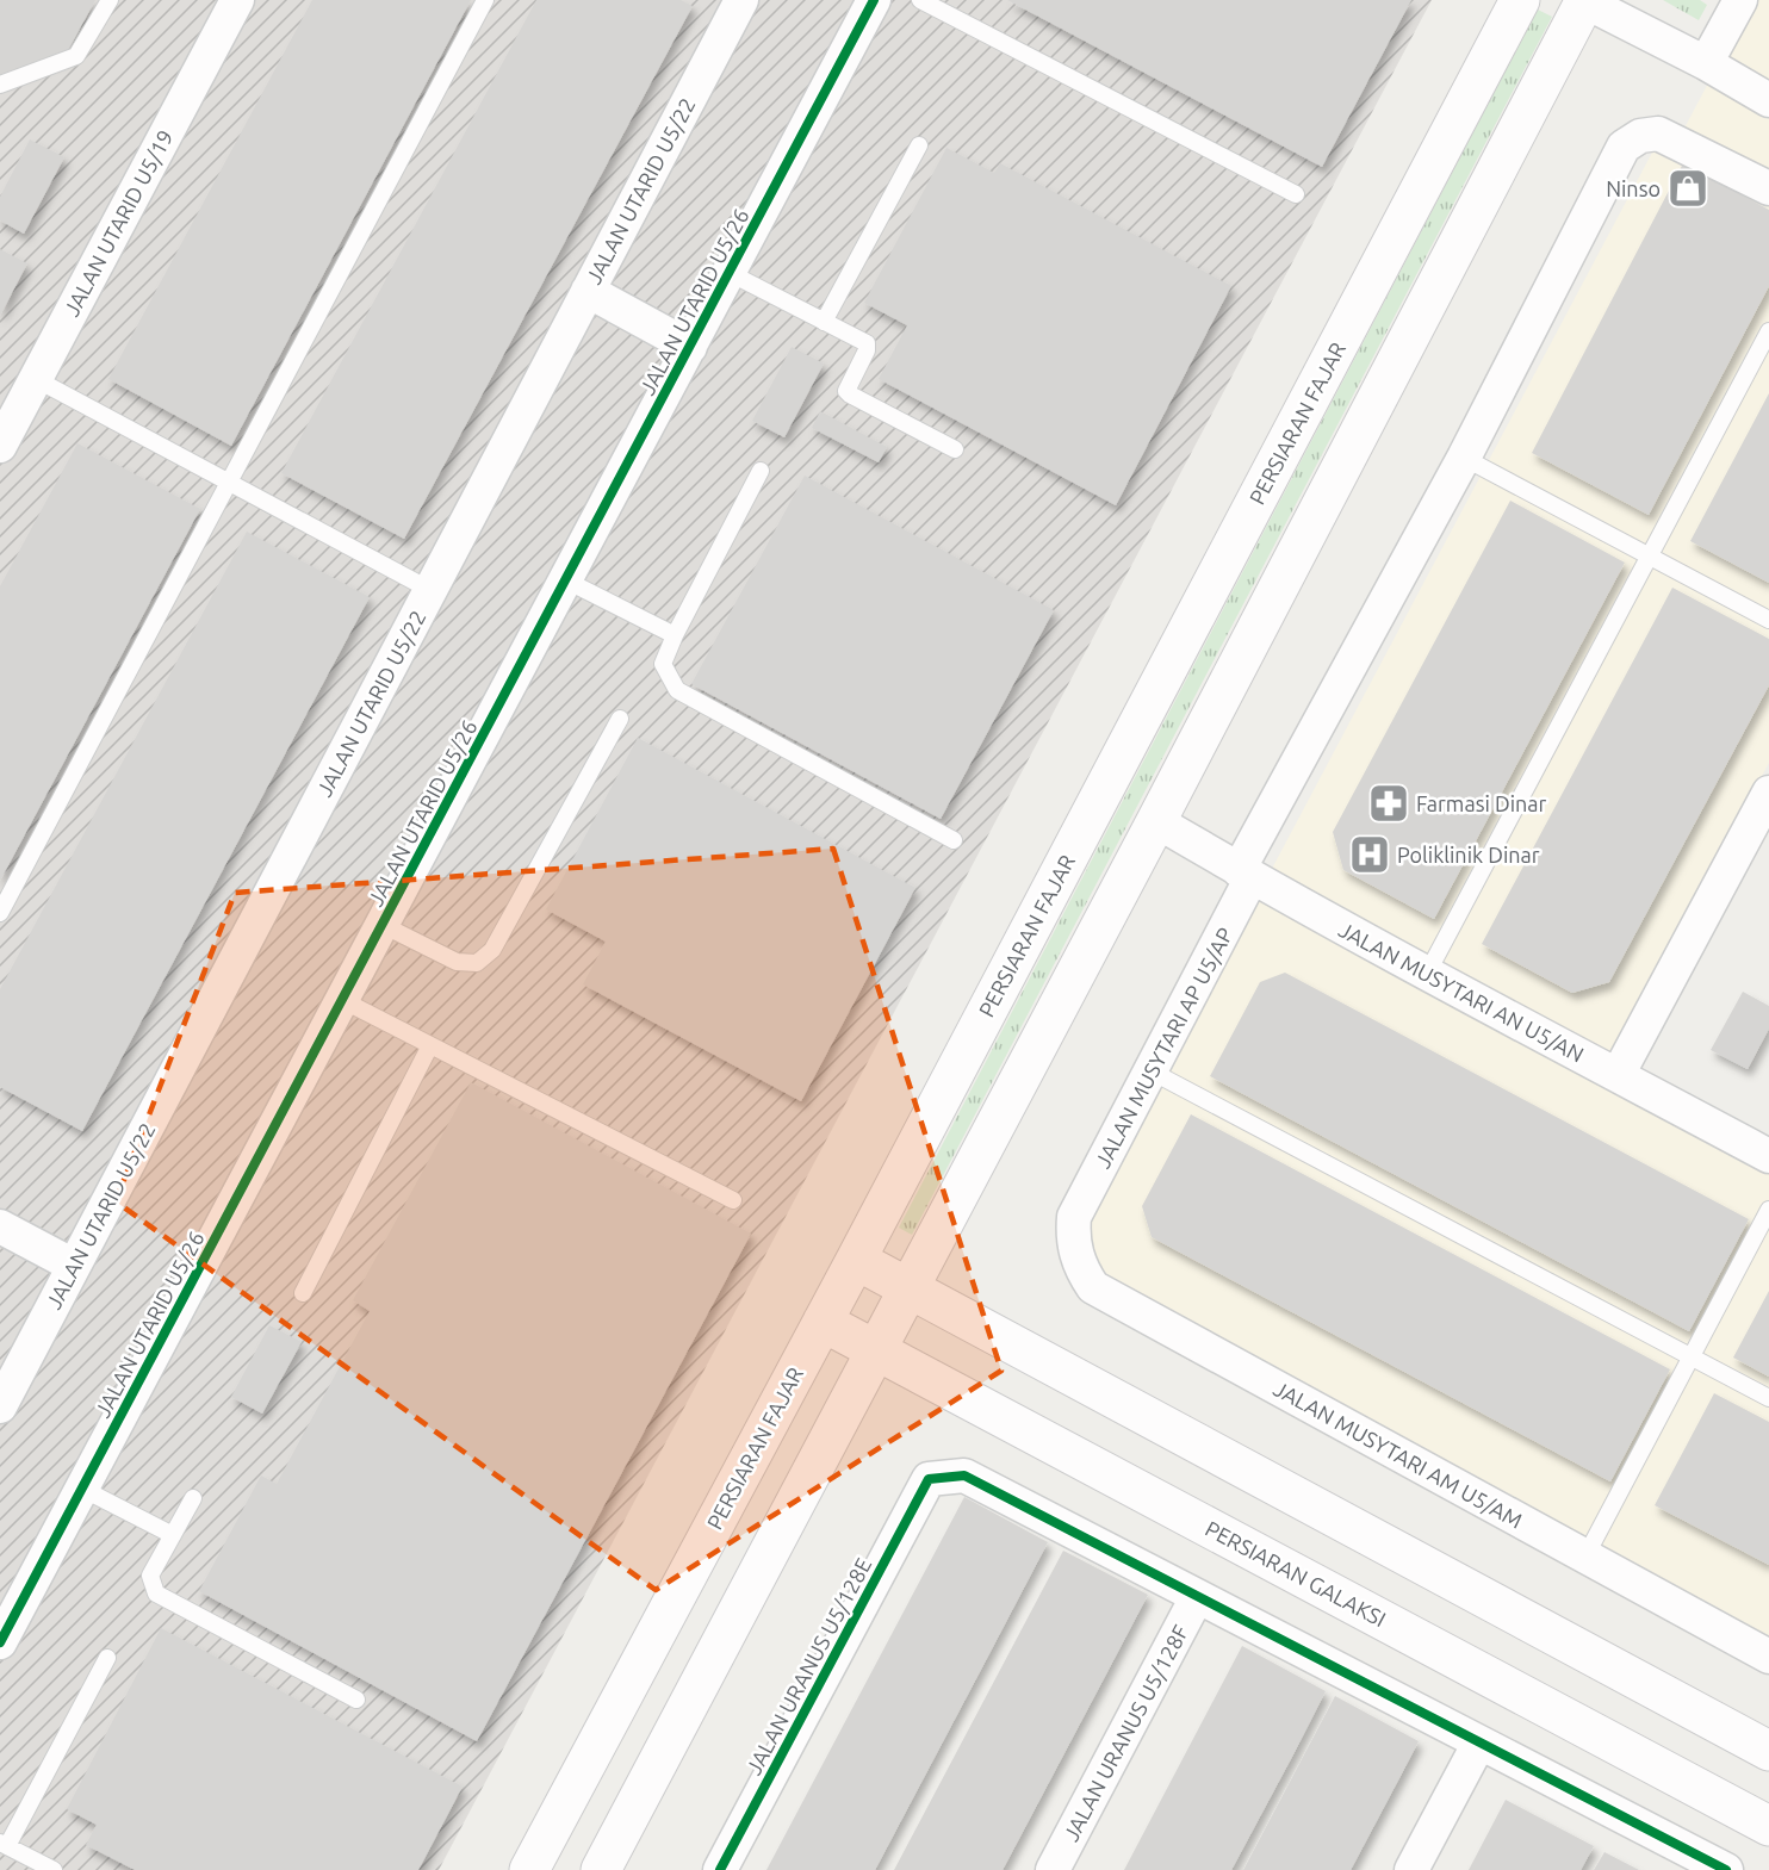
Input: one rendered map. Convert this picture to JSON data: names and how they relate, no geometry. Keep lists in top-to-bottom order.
{
  "streets": {
    "main road": ["PERSIARAN FAJAR", "PERSIARAN GALAKSI"],
    "street": [
      "JALAN UTARID U5/22",
      "JALAN UTARID U5/19",
      "JALAN UTARID U5/26",
      "JALAN MUSYTARI AN U5/AN",
      "JALAN MUSYTARI AP U5/AP",
      "JALAN MUSYTARI AM U5/AM",
      "JALAN URANUS U5/128E",
      "JALAN URANUS U5/128F"
    ]
  },
  "crossings": [
    ["PERSIARAN FAJAR", "PERSIARAN GALAKSI"],
    ["JALAN MUSYTARI AN U5/AN", "JALAN MUSYTARI AP U5/AP"],
    ["JALAN MUSYTARI AP U5/AP", "JALAN MUSYTARI AM U5/AM"],
    ["JALAN URANUS U5/128E", "JALAN URANUS U5/128F"]
  ],
  "places": {
    "shop": ["Ninso"],
    "pharmacy": ["Farmasi Dinar"],
    "hospital": ["Poliklinik Dinar"]
  }
}
